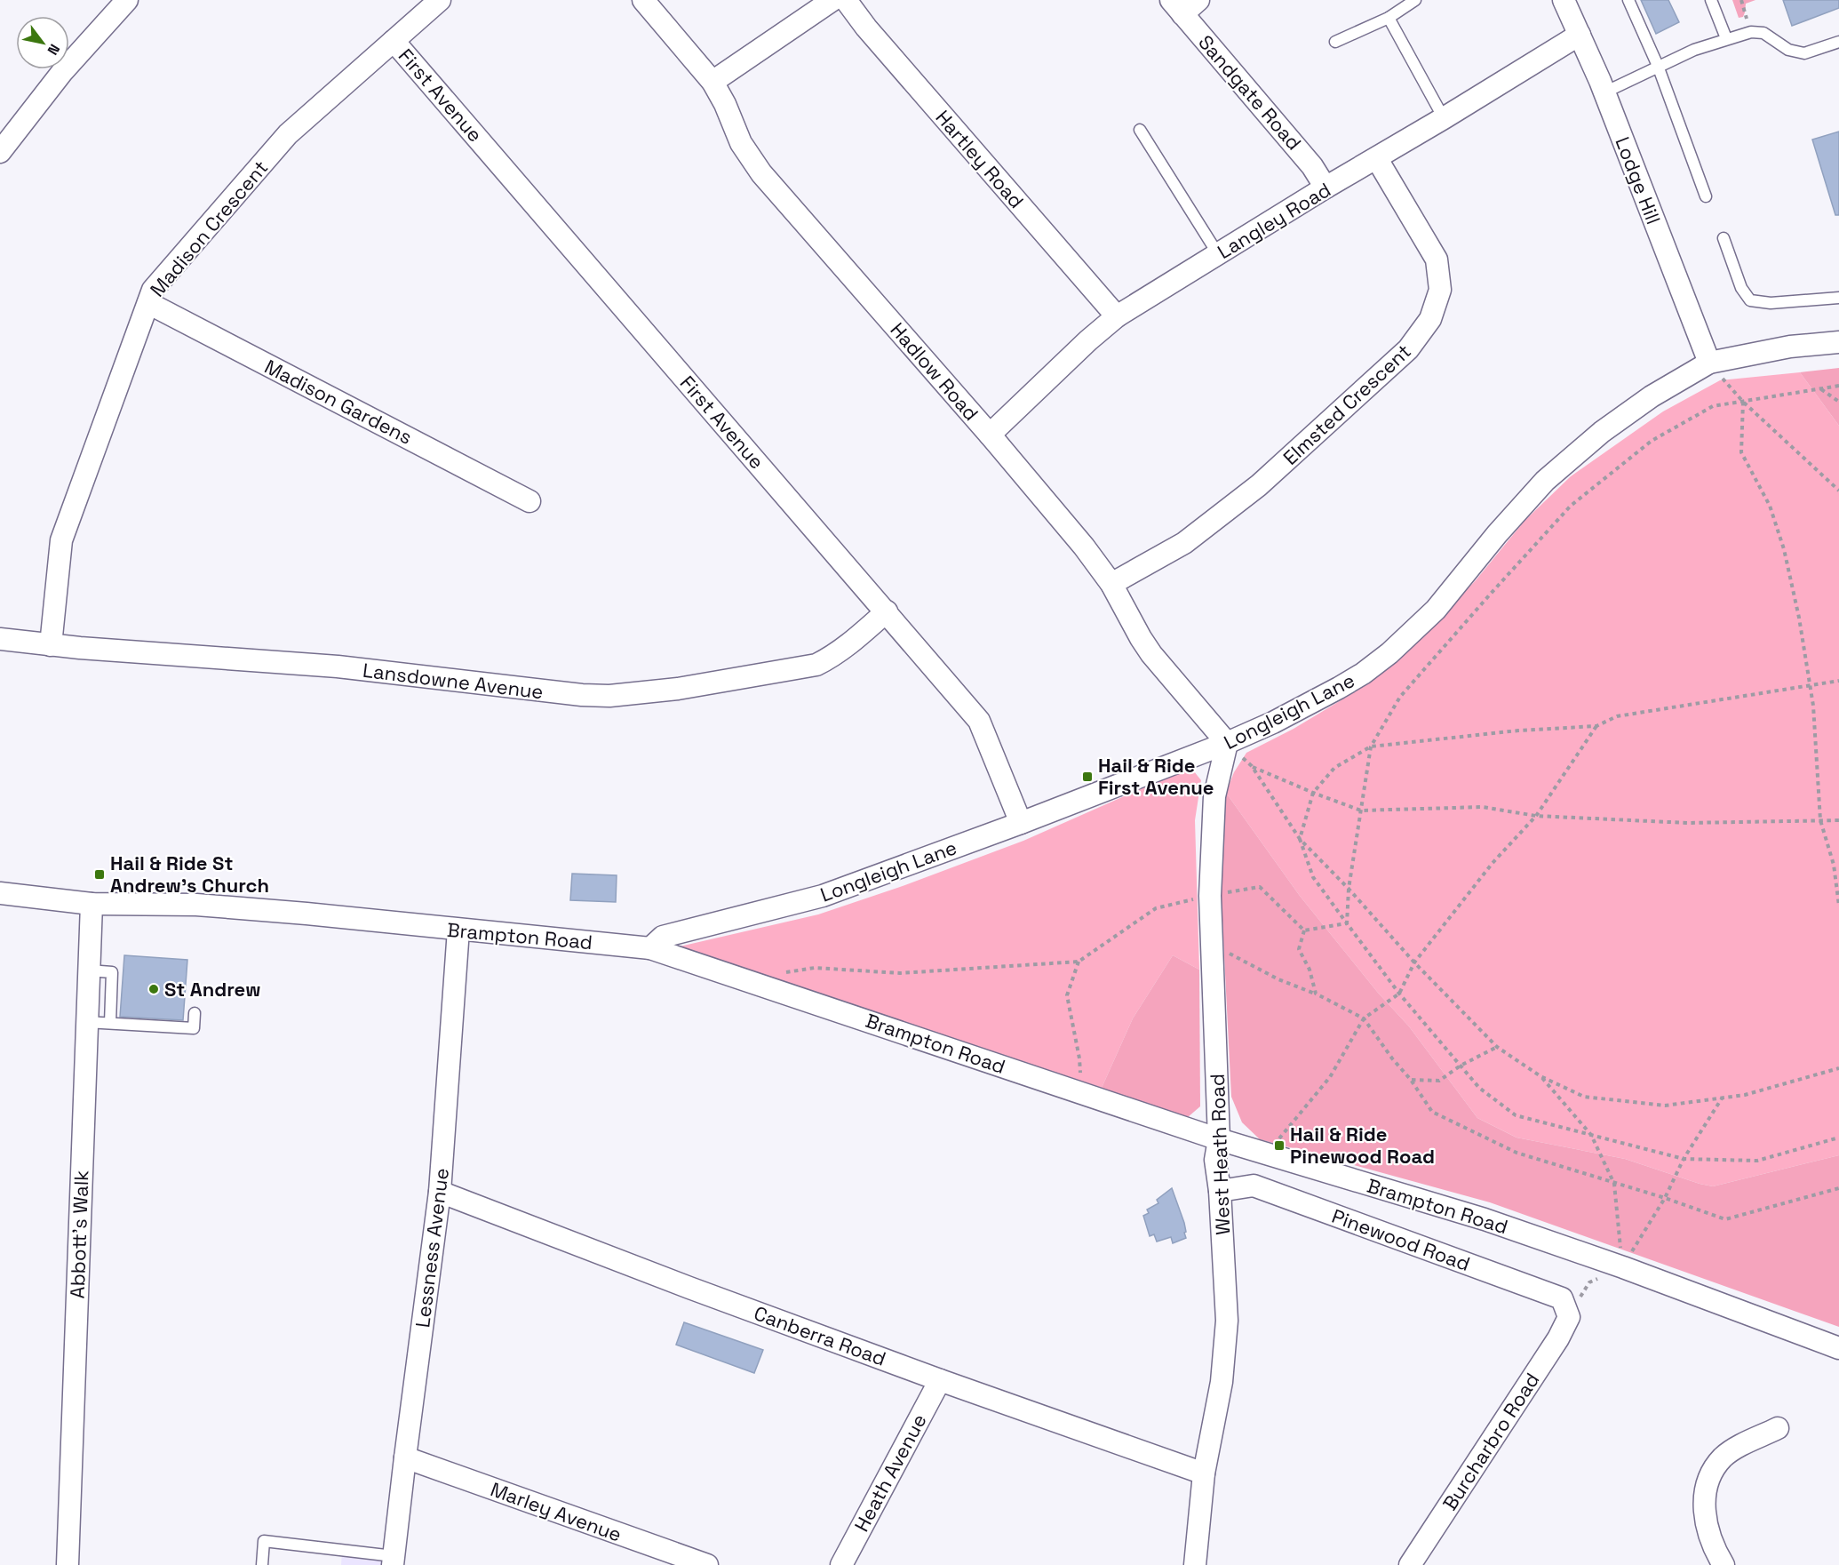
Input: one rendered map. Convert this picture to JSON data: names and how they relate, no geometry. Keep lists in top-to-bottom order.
{
  "streets": {
    "street": [
      "Sandgate Road",
      "First Avenue",
      "Hartley Road",
      "Lodge Hill",
      "Langley Road",
      "Madison Crescent",
      "Hadlow Road",
      "Madison Gardens",
      "Elmsted Crescent",
      "Lansdowne Avenue",
      "Longleigh Lane",
      "Brampton Road",
      "West Heath Road",
      "Abbott's Walk",
      "Pinewood Road",
      "Lessness Avenue",
      "Canberra Road",
      "Burcharbro Road",
      "Heath Avenue",
      "Marley Avenue"
    ]
  },
  "crossings": [
    ["Sandgate Road", "Langley Road"],
    ["First Avenue", "Madison Crescent"],
    ["First Avenue", "Lansdowne Avenue"],
    ["First Avenue", "Longleigh Lane"],
    ["Hartley Road", "Langley Road"],
    ["Lodge Hill", "Langley Road"],
    ["Lodge Hill", "Longleigh Lane"],
    ["Langley Road", "Hadlow Road"],
    ["Langley Road", "Elmsted Crescent"],
    ["Madison Crescent", "Madison Gardens"],
    ["Madison Crescent", "Lansdowne Avenue"],
    ["Hadlow Road", "Elmsted Crescent"],
    ["Hadlow Road", "Longleigh Lane"],
    ["Hadlow Road", "West Heath Road"],
    ["Longleigh Lane", "Brampton Road"],
    ["Longleigh Lane", "West Heath Road"],
    ["Brampton Road", "West Heath Road"],
    ["Brampton Road", "Abbott's Walk"],
    ["Brampton Road", "Lessness Avenue"],
    ["West Heath Road", "Pinewood Road"],
    ["West Heath Road", "Canberra Road"],
    ["Pinewood Road", "Burcharbro Road"],
    ["Lessness Avenue", "Canberra Road"],
    ["Lessness Avenue", "Marley Avenue"],
    ["Canberra Road", "Heath Avenue"]
  ],
  "places": {
    "transit": ["Hail & Ride First Avenue", "Hail & Ride St Andrew's Church", "Hail & Ride Pinewood Road"],
    "other": ["St Andrew"]
  },
  "north": "bottom right"
}
